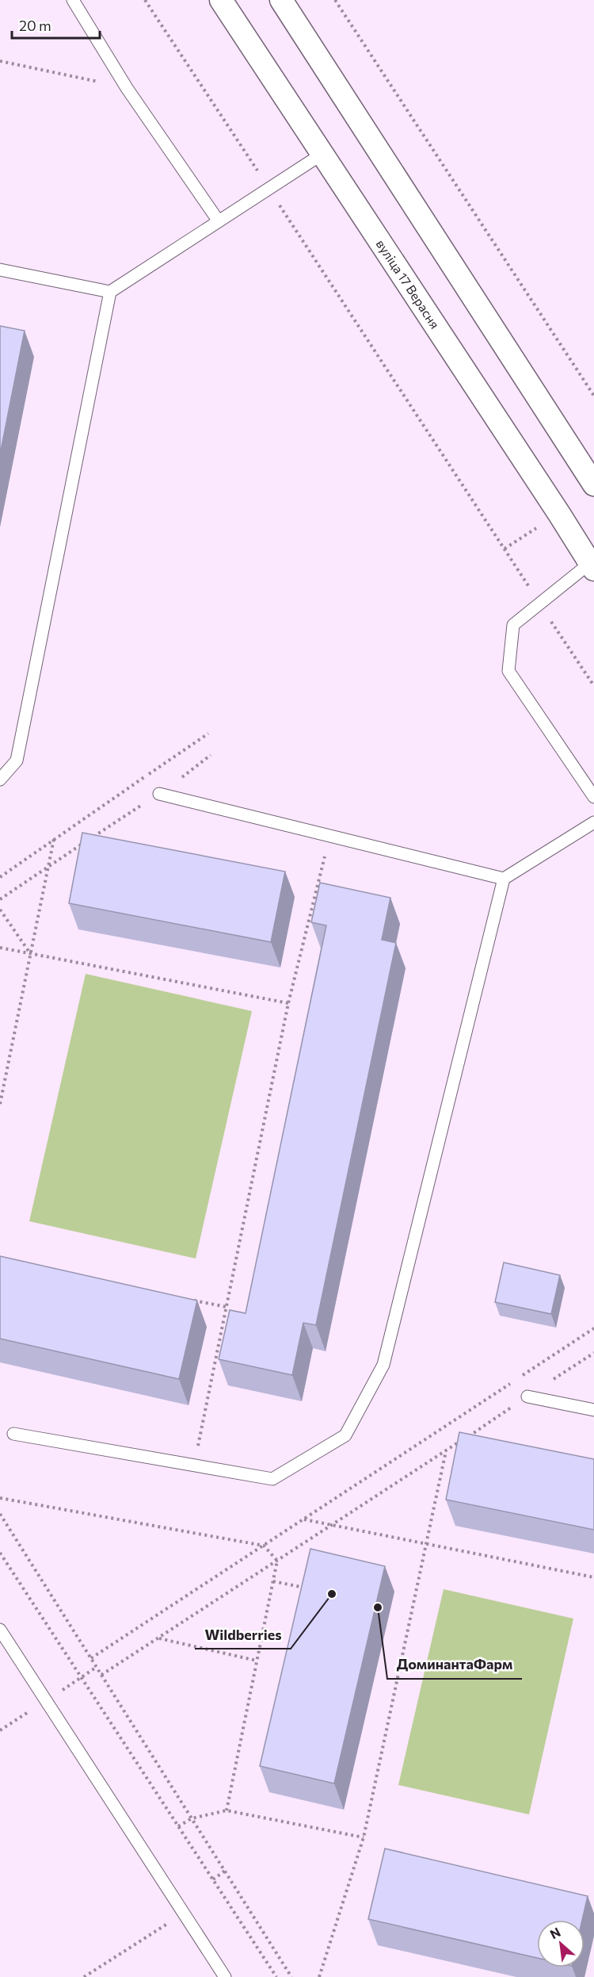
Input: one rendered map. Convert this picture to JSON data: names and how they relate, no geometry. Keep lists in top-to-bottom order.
{
  "streets": {
    "street": ["вуліца 17 Верасня"]
  },
  "places": ["Wildberries", "ДоминантаФарм"],
  "scale_bar": "20 m",
  "north": "top left"
}
